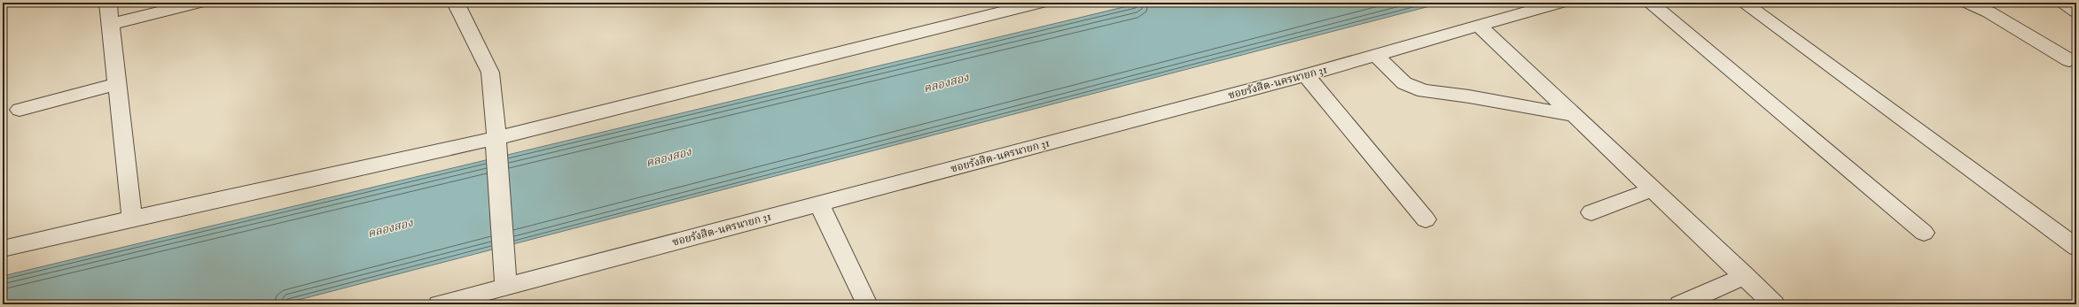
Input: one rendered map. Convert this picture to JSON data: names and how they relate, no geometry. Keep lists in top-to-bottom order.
{
  "streets": {
    "street": ["ซอยรังสิต-นครนายก 31"]
  },
  "water": ["คลองสอง"]
}
